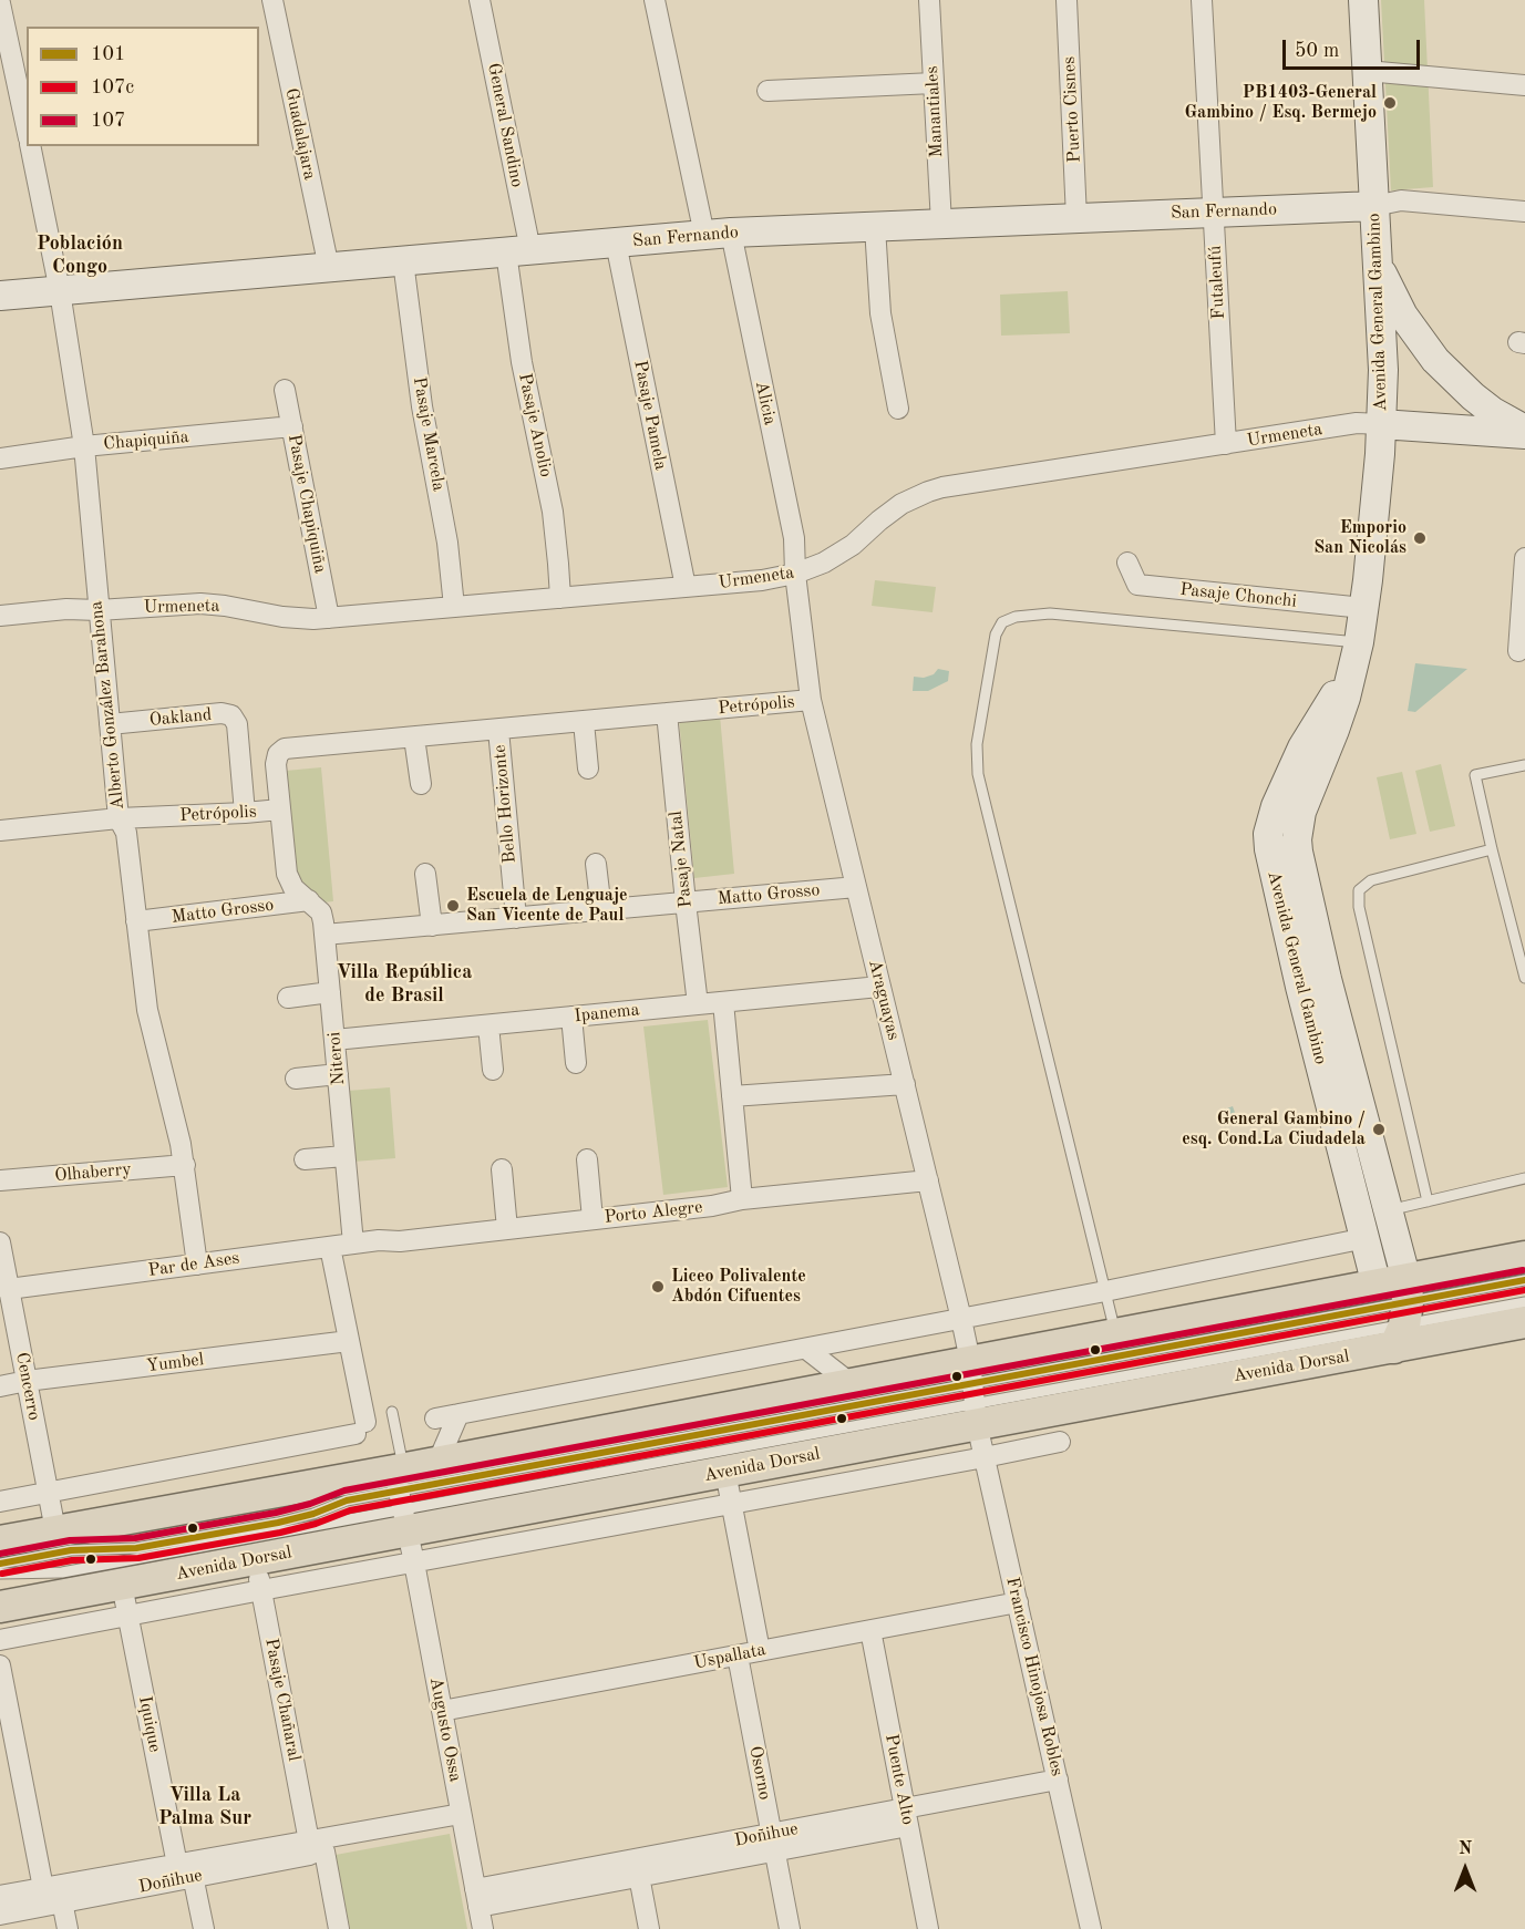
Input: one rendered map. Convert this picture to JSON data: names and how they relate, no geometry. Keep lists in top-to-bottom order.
{
  "streets": {
    "main road": ["Avenida Dorsal"],
    "street": [
      "Puerto Cisnes",
      "Manantiales",
      "General Sandino",
      "Guadalajara",
      "San Fernando",
      "Futaleufú",
      "Avenida General Gambino",
      "Alicia",
      "Pasaje Pamela",
      "Pasaje Anolio",
      "Pasaje Marcela",
      "Urmeneta",
      "Chapiquiña",
      "Pasaje Chapiquiña",
      "Pasaje Chonchi",
      "Alberto González Barahona",
      "Petrópolis",
      "Oakland",
      "Bello Horizonte",
      "Pasaje Natal",
      "Matto Grosso",
      "Araguayas",
      "Ipanema",
      "Niteroi",
      "Olhaberry",
      "Porto Alegre",
      "Par de Ases",
      "Yumbel",
      "Cencerro",
      "Uspallata",
      "Francisco Hinojosa Robles",
      "Pasaje Chañaral",
      "Iquique",
      "Augusto Ossa",
      "Osorno",
      "Puente Alto",
      "Doñihue"
    ]
  },
  "crossings": [
    ["Puerto Cisnes", "San Fernando"],
    ["Manantiales", "San Fernando"],
    ["General Sandino", "San Fernando"],
    ["General Sandino", "Pasaje Anolio"],
    ["Guadalajara", "San Fernando"],
    ["San Fernando", "Futaleufú"],
    ["San Fernando", "Avenida General Gambino"],
    ["San Fernando", "Alicia"],
    ["San Fernando", "Pasaje Pamela"],
    ["San Fernando", "Pasaje Anolio"],
    ["San Fernando", "Pasaje Marcela"],
    ["San Fernando", "Alberto González Barahona"],
    ["Futaleufú", "Urmeneta"],
    ["Avenida General Gambino", "Urmeneta"],
    ["Avenida General Gambino", "Pasaje Chonchi"],
    ["Avenida General Gambino", "Avenida Dorsal"],
    ["Alicia", "Urmeneta"],
    ["Alicia", "Araguayas"],
    ["Pasaje Pamela", "Urmeneta"],
    ["Pasaje Anolio", "Urmeneta"],
    ["Pasaje Marcela", "Urmeneta"],
    ["Urmeneta", "Pasaje Chapiquiña"],
    ["Urmeneta", "Alberto González Barahona"],
    ["Urmeneta", "Araguayas"],
    ["Chapiquiña", "Pasaje Chapiquiña"],
    ["Chapiquiña", "Alberto González Barahona"],
    ["Alberto González Barahona", "Petrópolis"],
    ["Alberto González Barahona", "Oakland"],
    ["Alberto González Barahona", "Matto Grosso"],
    ["Alberto González Barahona", "Olhaberry"],
    ["Alberto González Barahona", "Par de Ases"],
    ["Petrópolis", "Oakland"],
    ["Petrópolis", "Bello Horizonte"],
    ["Petrópolis", "Pasaje Natal"],
    ["Petrópolis", "Araguayas"],
    ["Petrópolis", "Niteroi"],
    ["Bello Horizonte", "Matto Grosso"],
    ["Pasaje Natal", "Matto Grosso"],
    ["Pasaje Natal", "Ipanema"],
    ["Matto Grosso", "Araguayas"],
    ["Matto Grosso", "Niteroi"],
    ["Araguayas", "Ipanema"],
    ["Araguayas", "Porto Alegre"],
    ["Araguayas", "Avenida Dorsal"],
    ["Araguayas", "Francisco Hinojosa Robles"],
    ["Ipanema", "Niteroi"],
    ["Niteroi", "Par de Ases"],
    ["Porto Alegre", "Par de Ases"],
    ["Par de Ases", "Cencerro"],
    ["Yumbel", "Cencerro"],
    ["Avenida Dorsal", "Cencerro"],
    ["Avenida Dorsal", "Francisco Hinojosa Robles"],
    ["Avenida Dorsal", "Pasaje Chañaral"],
    ["Avenida Dorsal", "Iquique"],
    ["Avenida Dorsal", "Augusto Ossa"],
    ["Uspallata", "Francisco Hinojosa Robles"],
    ["Uspallata", "Augusto Ossa"],
    ["Uspallata", "Osorno"],
    ["Uspallata", "Puente Alto"],
    ["Francisco Hinojosa Robles", "Doñihue"],
    ["Pasaje Chañaral", "Doñihue"],
    ["Iquique", "Doñihue"],
    ["Augusto Ossa", "Doñihue"],
    ["Osorno", "Doñihue"],
    ["Puente Alto", "Doñihue"]
  ],
  "districts": ["Población Congo", "Villa República de Brasil", "Villa La Palma Sur"],
  "places": [
    "PB1403-General Gambino / Esq. Bermejo",
    "Emporio San Nicolás",
    "Escuela de Lenguaje San Vicente de Paul",
    "General Gambino / esq. Cond.La Ciudadela",
    "Liceo Polivalente Abdón Cifuentes"
  ],
  "lines": ["transit line 107", "transit line 101", "transit line 107c"],
  "legend": ["101", "107c", "107"],
  "scale_bar": "50 m",
  "north": "top"
}
